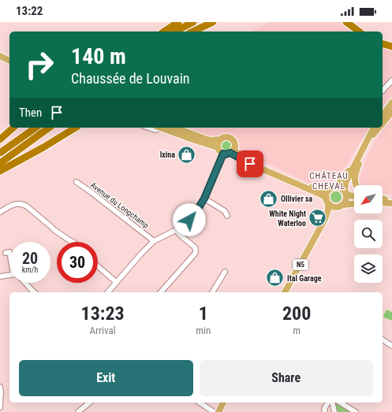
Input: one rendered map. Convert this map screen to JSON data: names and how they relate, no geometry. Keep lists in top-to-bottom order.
{
  "streets": {
    "main road": ["N5"],
    "street": ["Avenue du Longchamp"]
  },
  "districts": ["CHÂTEAU CHEVAL"],
  "places": {
    "shop": ["Ixina", "Ollivier sa", "Ital Garage"],
    "supermarket": ["White Night Waterloo"]
  },
  "north": "bottom left",
  "page": {
    "status": "13:22",
    "turn": ["140 m", "Chaussée de Louvain"],
    "then": "Then",
    "speed": "20 km/h",
    "limit": "30",
    "eta": [
      "13:23",
      "Arrival",
      "1",
      "min",
      "200",
      "m"
    ],
    "buttons": ["Exit", "Share"]
  }
}
